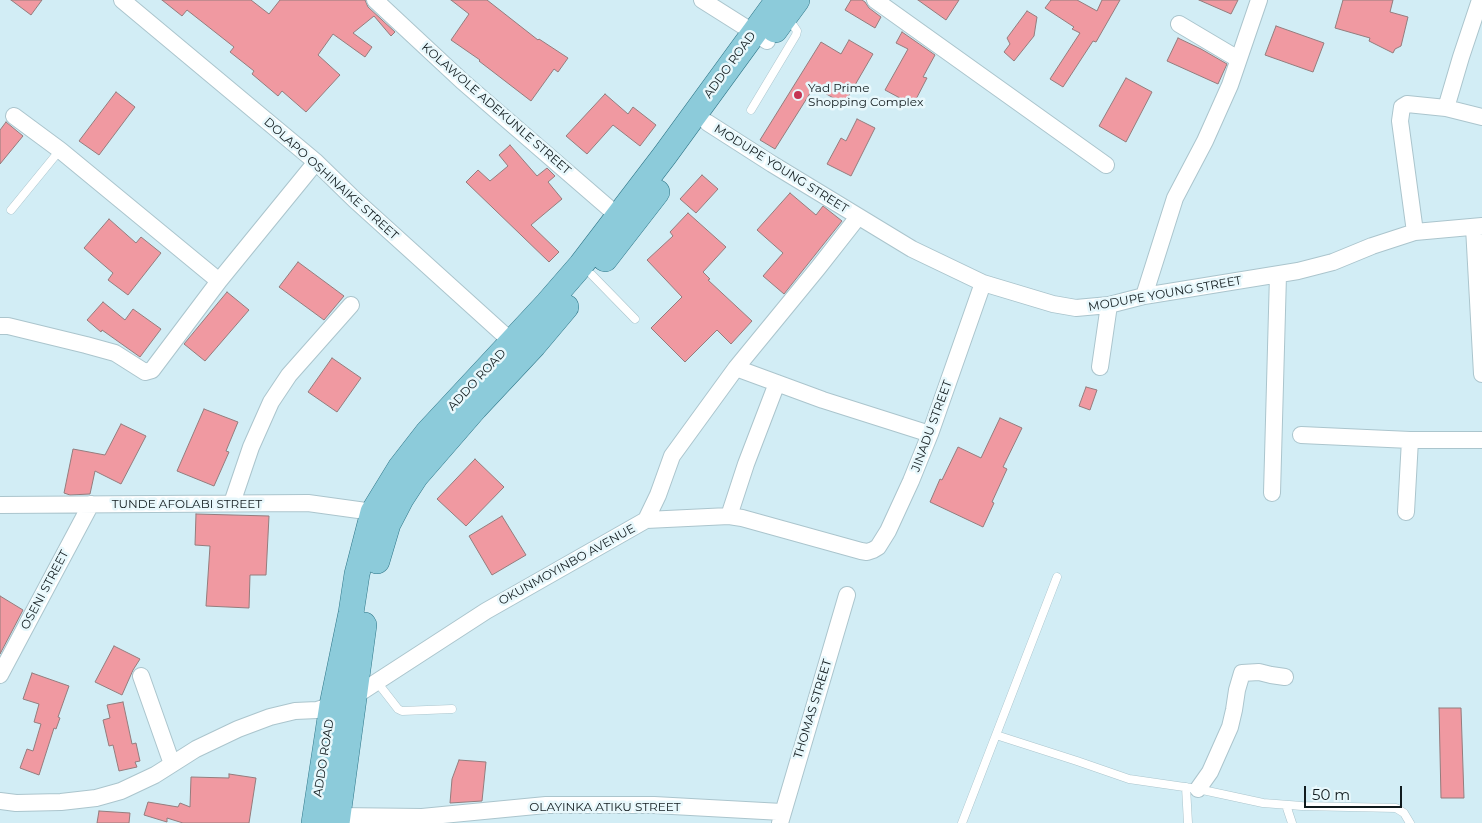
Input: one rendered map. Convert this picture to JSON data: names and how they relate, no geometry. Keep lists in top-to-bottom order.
{
  "streets": {
    "main road": ["ADDO ROAD"],
    "street": [
      "KOLAWOLE ADEKUNLE STREET",
      "MODUPE YOUNG STREET",
      "DOLAPO OSHINAIKE STREET",
      "JINADU STREET",
      "TUNDE AFOLABI STREET",
      "OKUNMOYINBO AVENUE",
      "OSENI STREET",
      "THOMAS STREET",
      "OLAYINKA ATIKU STREET"
    ]
  },
  "crossings": [
    ["ADDO ROAD", "KOLAWOLE ADEKUNLE STREET"],
    ["ADDO ROAD", "MODUPE YOUNG STREET"],
    ["ADDO ROAD", "DOLAPO OSHINAIKE STREET"],
    ["ADDO ROAD", "TUNDE AFOLABI STREET"],
    ["ADDO ROAD", "OKUNMOYINBO AVENUE"],
    ["ADDO ROAD", "OLAYINKA ATIKU STREET"],
    ["MODUPE YOUNG STREET", "JINADU STREET"],
    ["JINADU STREET", "OKUNMOYINBO AVENUE"],
    ["TUNDE AFOLABI STREET", "OSENI STREET"],
    ["THOMAS STREET", "OLAYINKA ATIKU STREET"]
  ],
  "places": ["Yad Prime Shopping Complex"],
  "scale_bar": "50 m"
}
